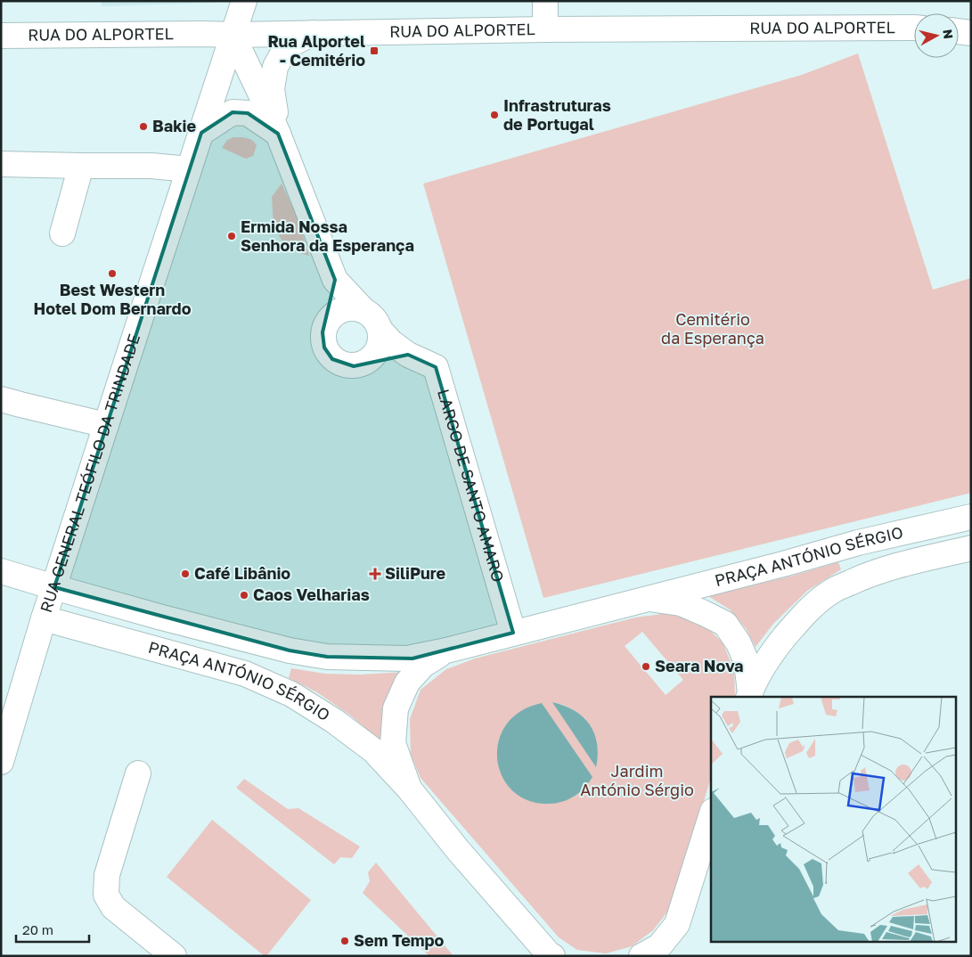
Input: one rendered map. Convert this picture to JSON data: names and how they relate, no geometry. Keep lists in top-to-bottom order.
{
  "streets": {
    "street": [
      "RUA DO ALPORTEL",
      "RUA GENERAL TEÓFILO DA TRINDADE",
      "LARGO DE SANTO AMARO",
      "PRAÇA ANTÓNIO SÉRGIO"
    ]
  },
  "crossings": [
    ["RUA DO ALPORTEL", "RUA GENERAL TEÓFILO DA TRINDADE"],
    ["RUA GENERAL TEÓFILO DA TRINDADE", "PRAÇA ANTÓNIO SÉRGIO"],
    ["LARGO DE SANTO AMARO", "PRAÇA ANTÓNIO SÉRGIO"]
  ],
  "parks": ["Cemitério da Esperança", "Jardim António Sérgio"],
  "places": {
    "transit": ["Rua Alportel - Cemitério"],
    "other": [
      "Infrastruturas de Portugal",
      "Bakie",
      "Ermida Nossa Senhora da Esperança",
      "Best Western Hotel Dom Bernardo",
      "Café Libânio",
      "Caos Velharias",
      "Seara Nova",
      "Sem Tempo"
    ],
    "health": ["SiliPure"]
  },
  "scale_bar": "20 m",
  "north": "right"
}
